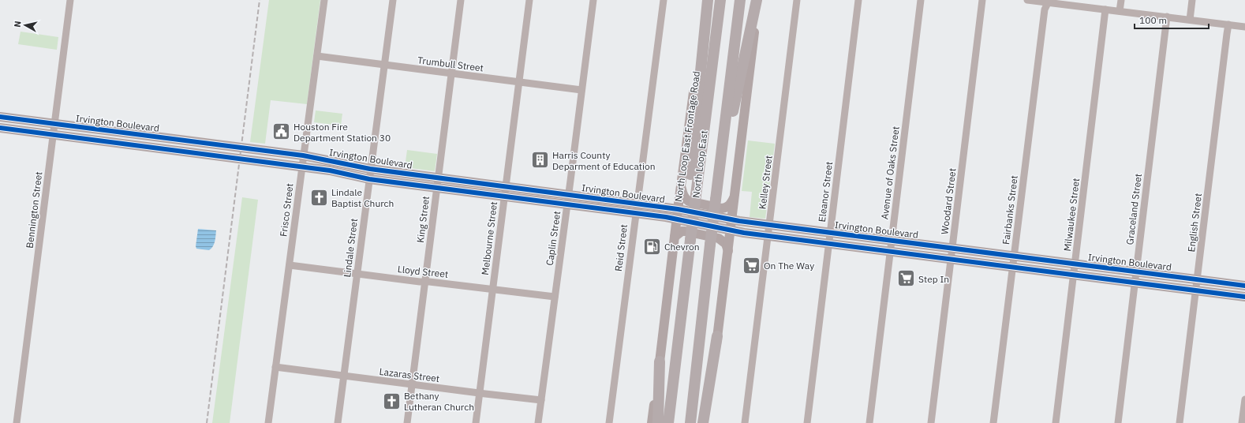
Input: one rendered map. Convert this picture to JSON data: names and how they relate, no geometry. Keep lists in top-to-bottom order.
{
  "streets": {
    "highway": ["North Loop East"],
    "main road": ["Irvington Boulevard", "North Loop East Frontage Road"],
    "street": [
      "Trumbull Street",
      "Avenue of Oaks Street",
      "Kelley Street",
      "Eleanor Street",
      "Woodard Street",
      "Graceland Street",
      "Bennington Street",
      "Frisco Street",
      "Fairbanks Street",
      "Milwaukee Street",
      "King Street",
      "English Street",
      "Melbourne Street",
      "Caplin Street",
      "Lindale Street",
      "Reid Street",
      "Lloyd Street",
      "Lazaras Street"
    ]
  },
  "crossings": [
    ["Trumbull Street", "Frisco Street"],
    ["Trumbull Street", "King Street"],
    ["Trumbull Street", "Melbourne Street"],
    ["Trumbull Street", "Caplin Street"],
    ["Trumbull Street", "Lindale Street"],
    ["Irvington Boulevard", "North Loop East Frontage Road"],
    ["Irvington Boulevard", "Avenue of Oaks Street"],
    ["Irvington Boulevard", "Kelley Street"],
    ["Irvington Boulevard", "Eleanor Street"],
    ["Irvington Boulevard", "Woodard Street"],
    ["Irvington Boulevard", "Graceland Street"],
    ["Irvington Boulevard", "Bennington Street"],
    ["Irvington Boulevard", "Frisco Street"],
    ["Irvington Boulevard", "Fairbanks Street"],
    ["Irvington Boulevard", "Milwaukee Street"],
    ["Irvington Boulevard", "King Street"],
    ["Irvington Boulevard", "English Street"],
    ["Irvington Boulevard", "Melbourne Street"],
    ["Irvington Boulevard", "Caplin Street"],
    ["Irvington Boulevard", "Lindale Street"],
    ["Irvington Boulevard", "Reid Street"],
    ["North Loop East Frontage Road", "North Loop East"],
    ["Frisco Street", "Lloyd Street"],
    ["Frisco Street", "Lazaras Street"],
    ["King Street", "Lloyd Street"],
    ["King Street", "Lazaras Street"],
    ["Melbourne Street", "Lloyd Street"],
    ["Melbourne Street", "Lazaras Street"],
    ["Caplin Street", "Lloyd Street"],
    ["Caplin Street", "Lazaras Street"],
    ["Lindale Street", "Lloyd Street"],
    ["Lindale Street", "Lazaras Street"]
  ],
  "places": {
    "public building": ["Houston Fire Department Station 30"],
    "building": ["Harris County Deparment of Education"],
    "church": ["Lindale Baptist Church", "Bethany Lutheran Church"],
    "fuel station": ["Chevron"],
    "supermarket": ["On The Way", "Step In"]
  },
  "scale_bar": "100 m",
  "north": "left"
}
